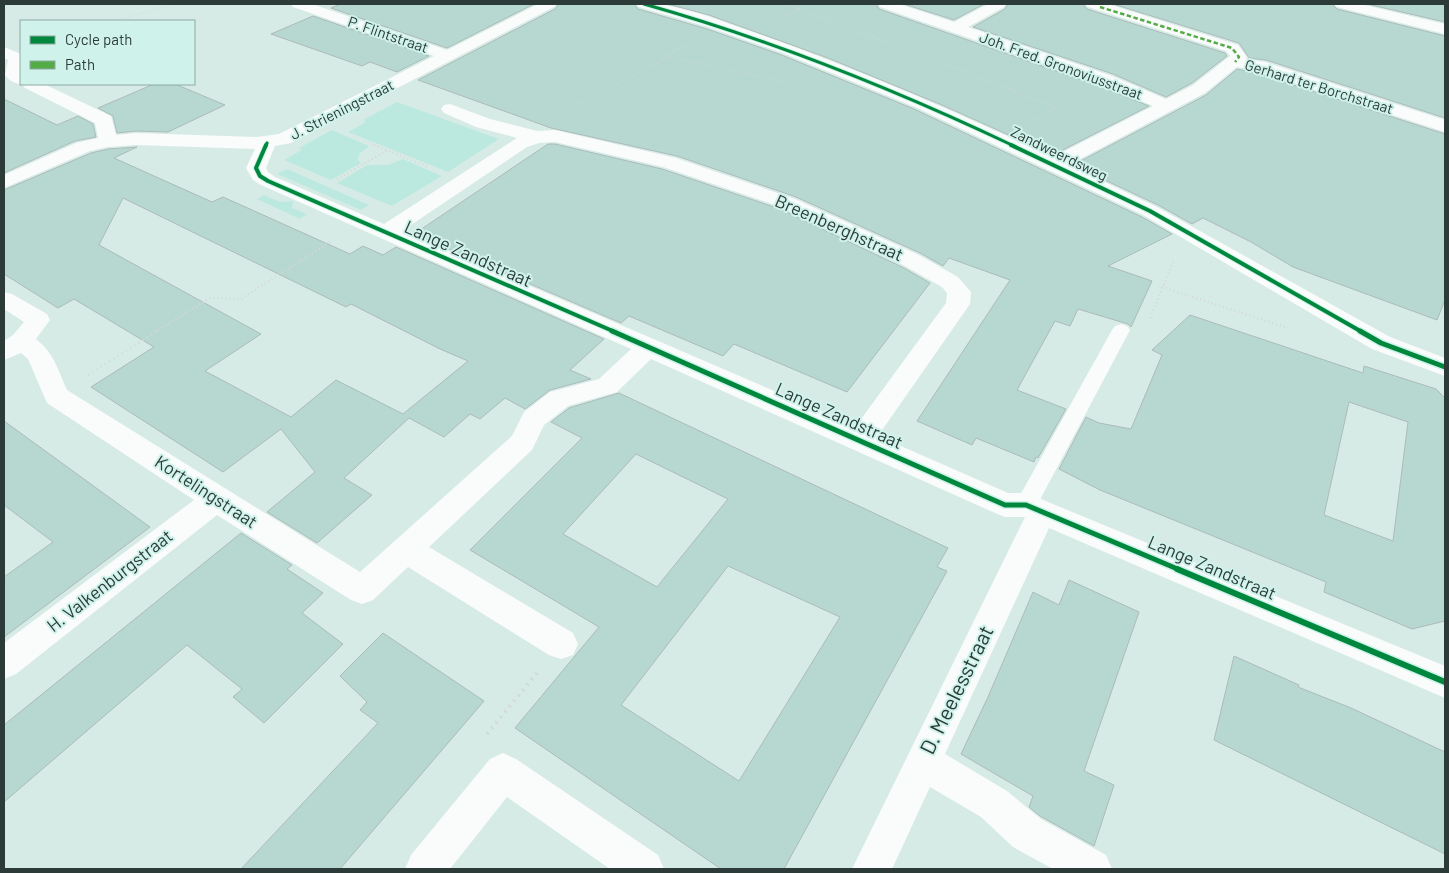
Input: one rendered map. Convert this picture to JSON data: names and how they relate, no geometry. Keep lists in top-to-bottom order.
{
  "streets": {
    "street": [
      "P. Flintstraat",
      "Joh. Fred. Gronoviusstraat",
      "Gerhard ter Borchstraat",
      "J. Strieningstraat",
      "Zandweerdsweg",
      "Breenberghstraat",
      "Lange Zandstraat",
      "Kortelingstraat",
      "H. Valkenburgstraat",
      "D. Meelesstraat"
    ]
  },
  "crossings": [
    ["P. Flintstraat", "J. Strieningstraat"],
    ["J. Strieningstraat", "Lange Zandstraat"],
    ["Breenberghstraat", "Lange Zandstraat"],
    ["Lange Zandstraat", "Kortelingstraat"],
    ["Lange Zandstraat", "D. Meelesstraat"],
    ["Kortelingstraat", "H. Valkenburgstraat"]
  ],
  "legend": ["Cycle path", "Path"]
}
